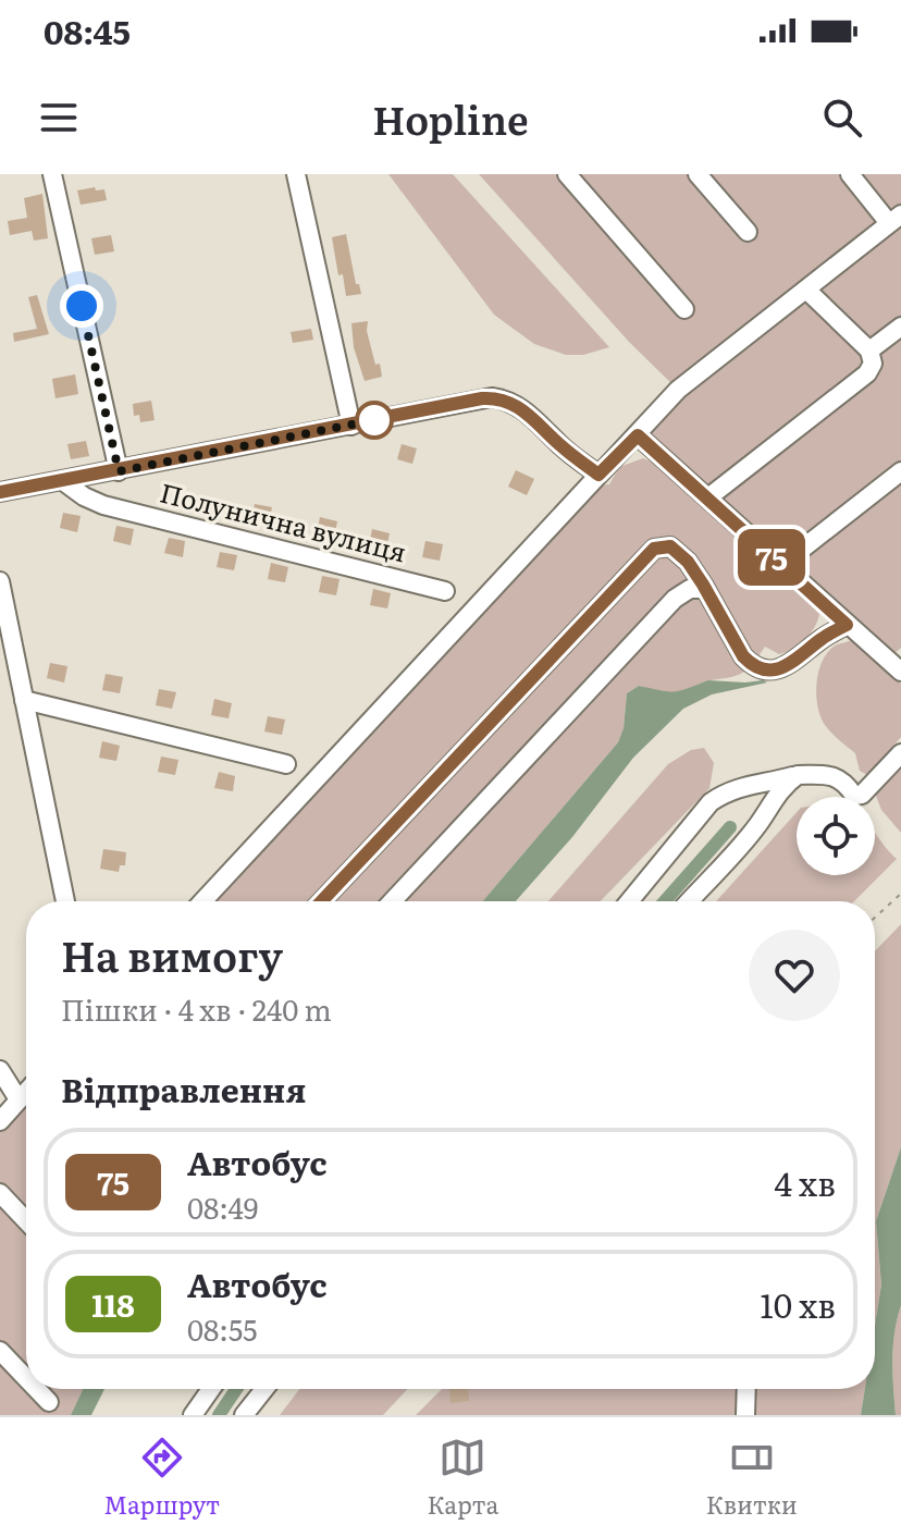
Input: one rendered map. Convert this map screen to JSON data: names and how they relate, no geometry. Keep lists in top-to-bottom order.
{
  "streets": {
    "street": ["Полунична вулиця"]
  },
  "lines": ["bus line 75"],
  "page": {
    "status": "08:45",
    "header": "Hopline",
    "on_map": "75",
    "heading": [
      ["На вимогу", "Пішки · 4 хв · 240 m"],
      "Відправлення"
    ],
    "list": [
      {
        "mark": "75",
        "name": "Автобус",
        "note": "08:49",
        "value": "4 хв"
      },
      {
        "mark": "118",
        "name": "Автобус",
        "note": "08:55",
        "value": "10 хв"
      }
    ],
    "tabs": ["Маршрут", "Карта", "Квитки"]
  }
}
